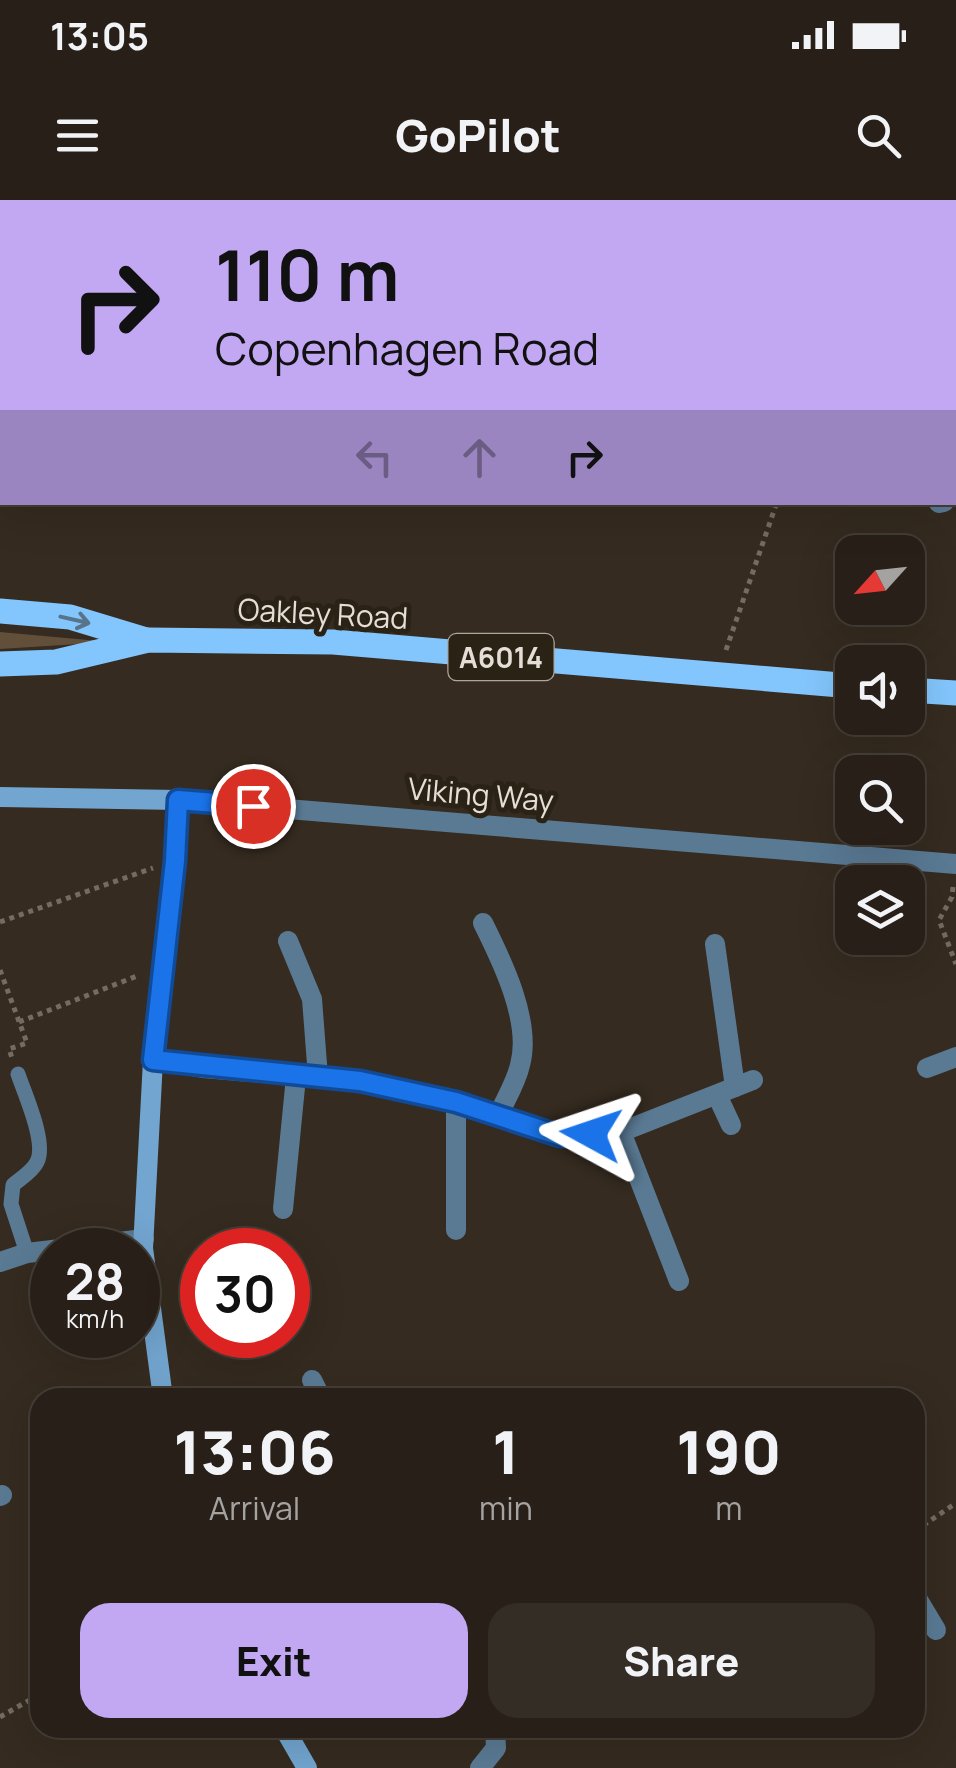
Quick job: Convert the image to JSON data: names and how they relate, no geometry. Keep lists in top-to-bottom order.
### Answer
{
  "streets": {
    "main road": ["Oakley Road", "A6014"],
    "street": ["Viking Way"]
  },
  "north": "bottom left",
  "page": {
    "status": "13:05",
    "header": "GoPilot",
    "turn": ["110 m", "Copenhagen Road"],
    "speed": "28 km/h",
    "limit": "30",
    "eta": [
      "13:06",
      "Arrival",
      "1",
      "min",
      "190",
      "m"
    ],
    "buttons": ["Exit", "Share"]
  }
}
